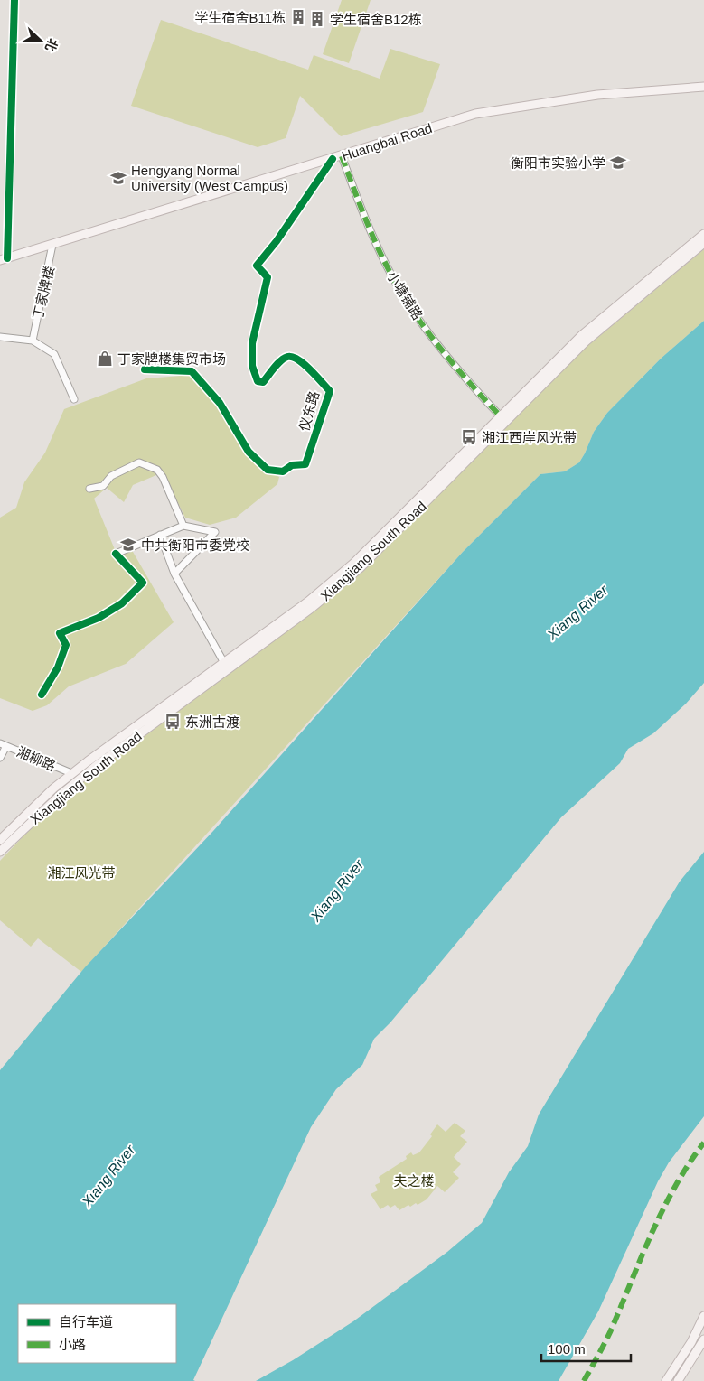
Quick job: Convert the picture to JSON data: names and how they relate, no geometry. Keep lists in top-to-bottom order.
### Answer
{
  "streets": {
    "main road": ["Huangbai Road", "Xiangjiang South Road"],
    "street": [
      "丁家牌楼",
      "小塘铺路",
      "仪东路",
      "湘柳路"
    ]
  },
  "crossings": [
    ["Huangbai Road", "丁家牌楼"],
    ["Huangbai Road", "小塘铺路"],
    ["Huangbai Road", "仪东路"],
    ["小塘铺路", "Xiangjiang South Road"],
    ["Xiangjiang South Road", "湘柳路"]
  ],
  "water": ["Xiang River"],
  "parks": ["湘江风光带", "夫之楼"],
  "places": {
    "building": ["学生宿舍B11栋", "学生宿舍B12栋"],
    "school or university": ["衡阳市实验小学", "Hengyang Normal University (West Campus)", "中共衡阳市委党校"],
    "shop": ["丁家牌楼集贸市场"],
    "bus stop": ["湘江西岸风光带", "东洲古渡"]
  },
  "legend": ["自行车道", "小路"],
  "scale_bar": "100 m",
  "north": "right"
}
